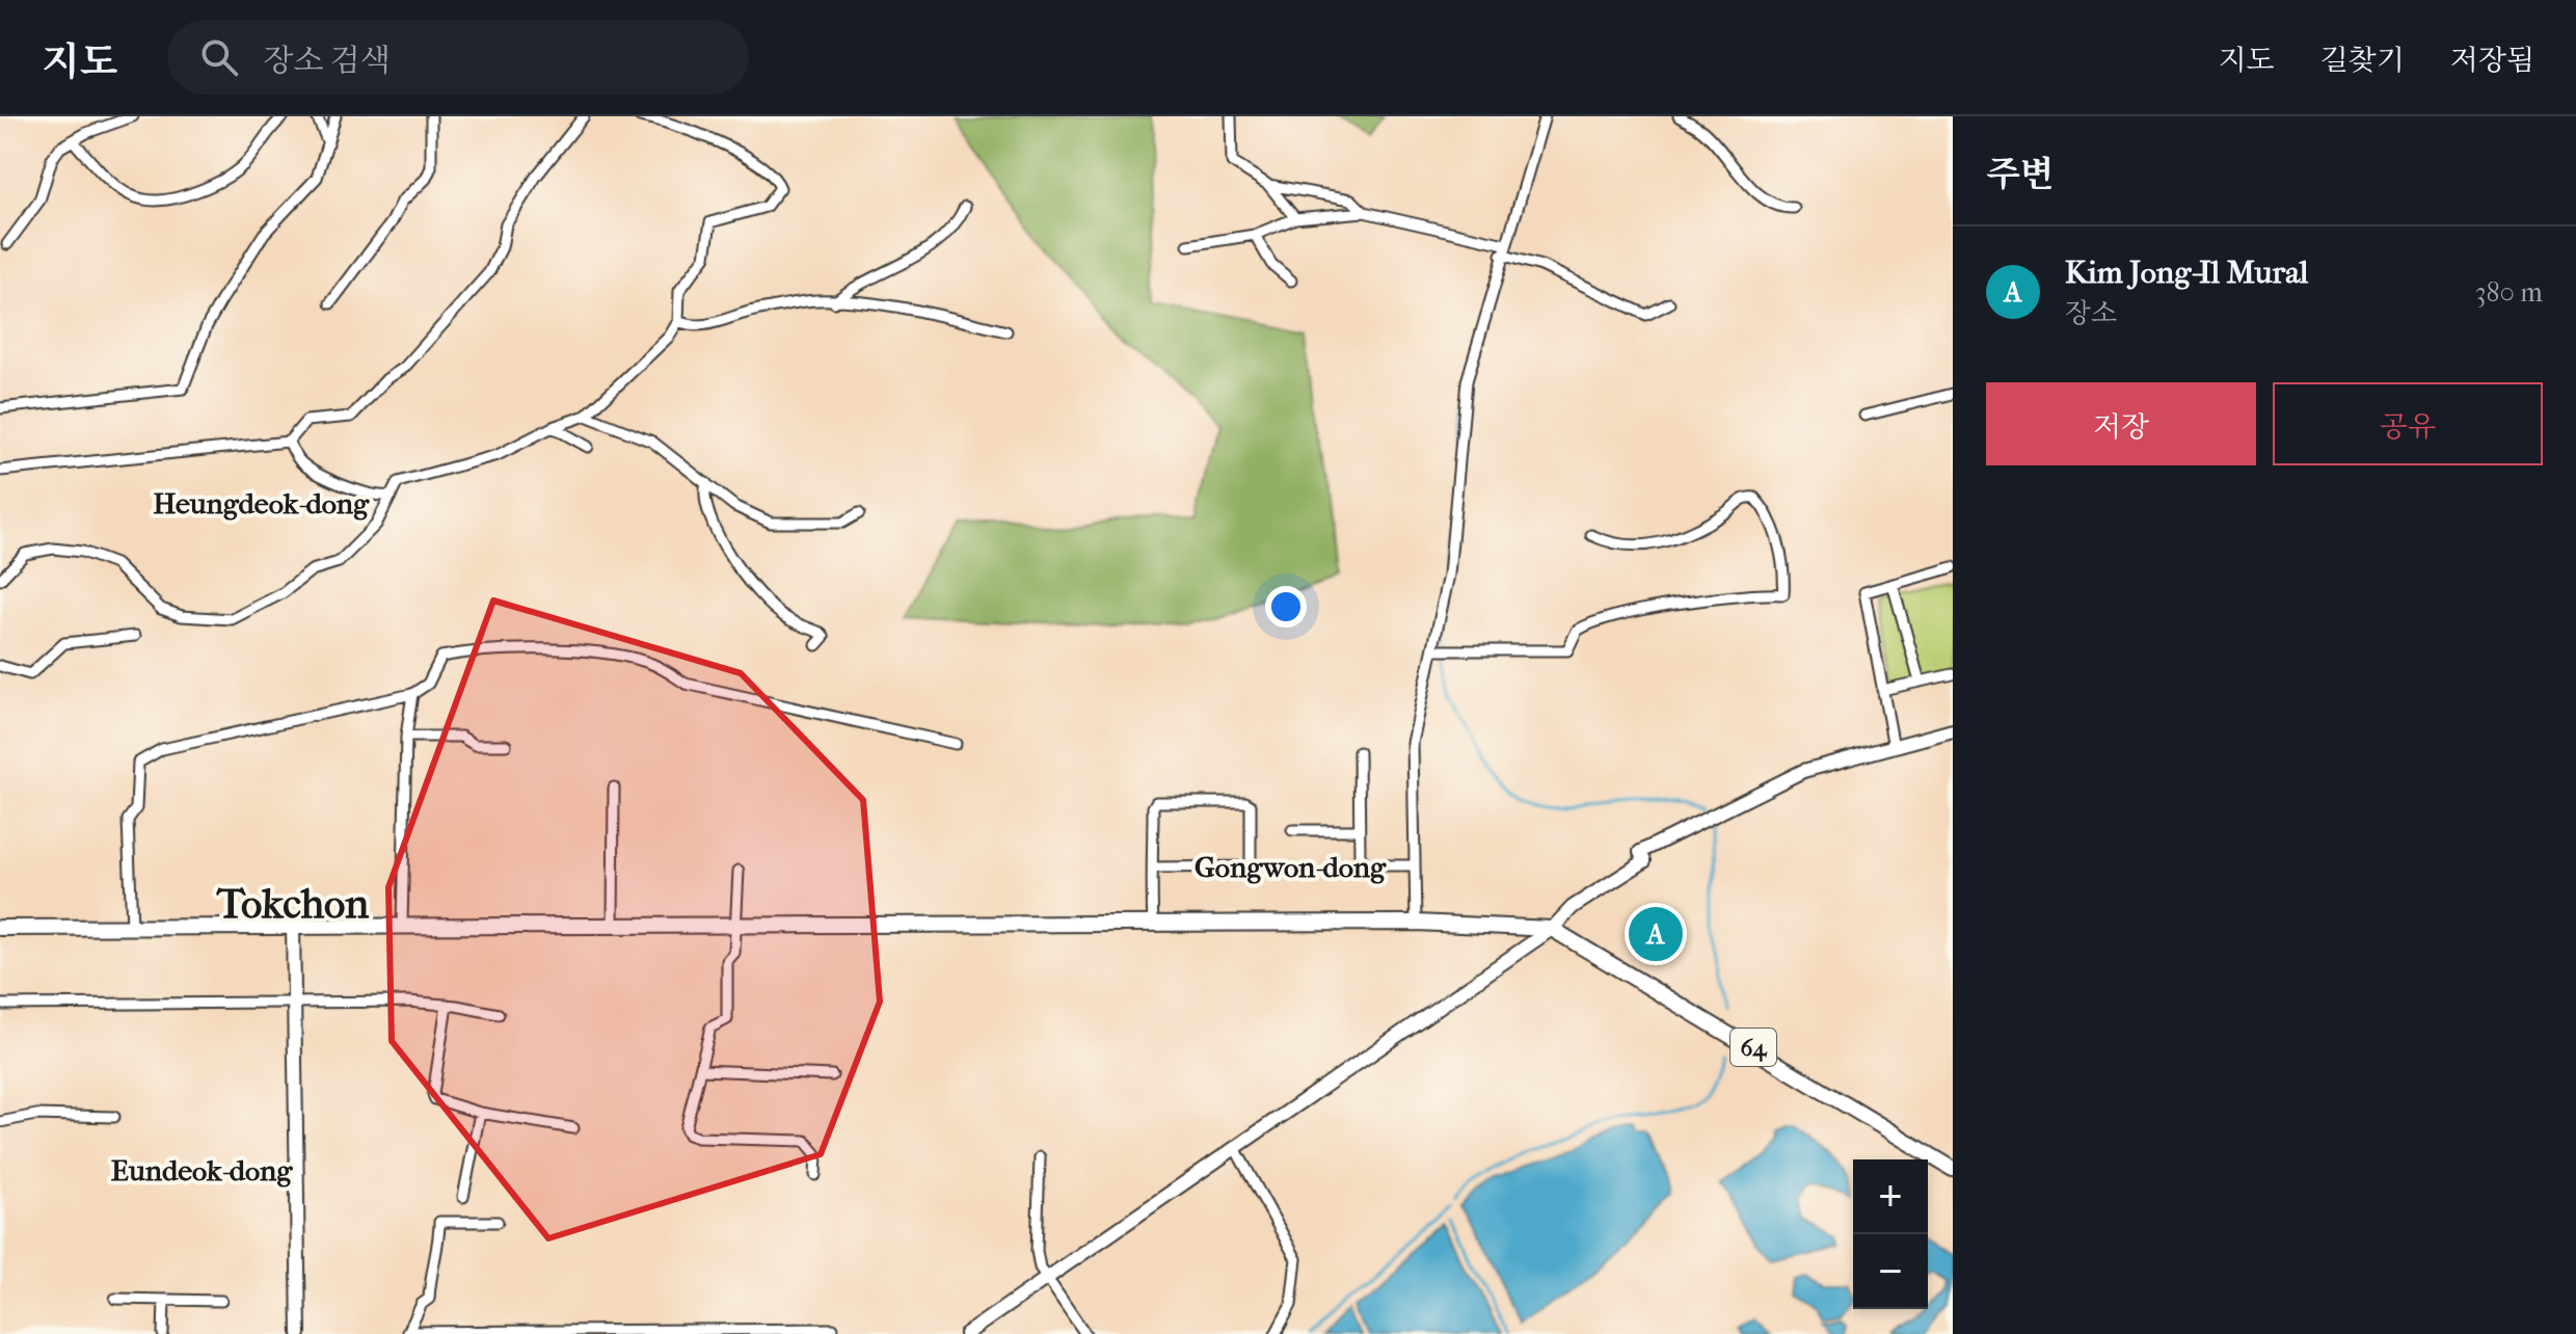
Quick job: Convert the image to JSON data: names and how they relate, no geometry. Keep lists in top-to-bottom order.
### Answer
{
  "streets": {
    "main road": ["64"]
  },
  "districts": [
    "Heungdeok-dong",
    "Gongwon-dong",
    "Tokchon",
    "Eundeok-dong"
  ],
  "page": {
    "header": "지도",
    "search": "장소 검색",
    "nav": ["지도", "길찾기", "저장됨"],
    "heading": "주변",
    "list": [
      {
        "mark": "A",
        "name": "Kim Jong-Il Mural",
        "note": "장소",
        "value": "380 m"
      }
    ],
    "buttons": ["저장", "공유"],
    "pins": "A",
    "map_buttons": ["+", "−"]
  }
}
